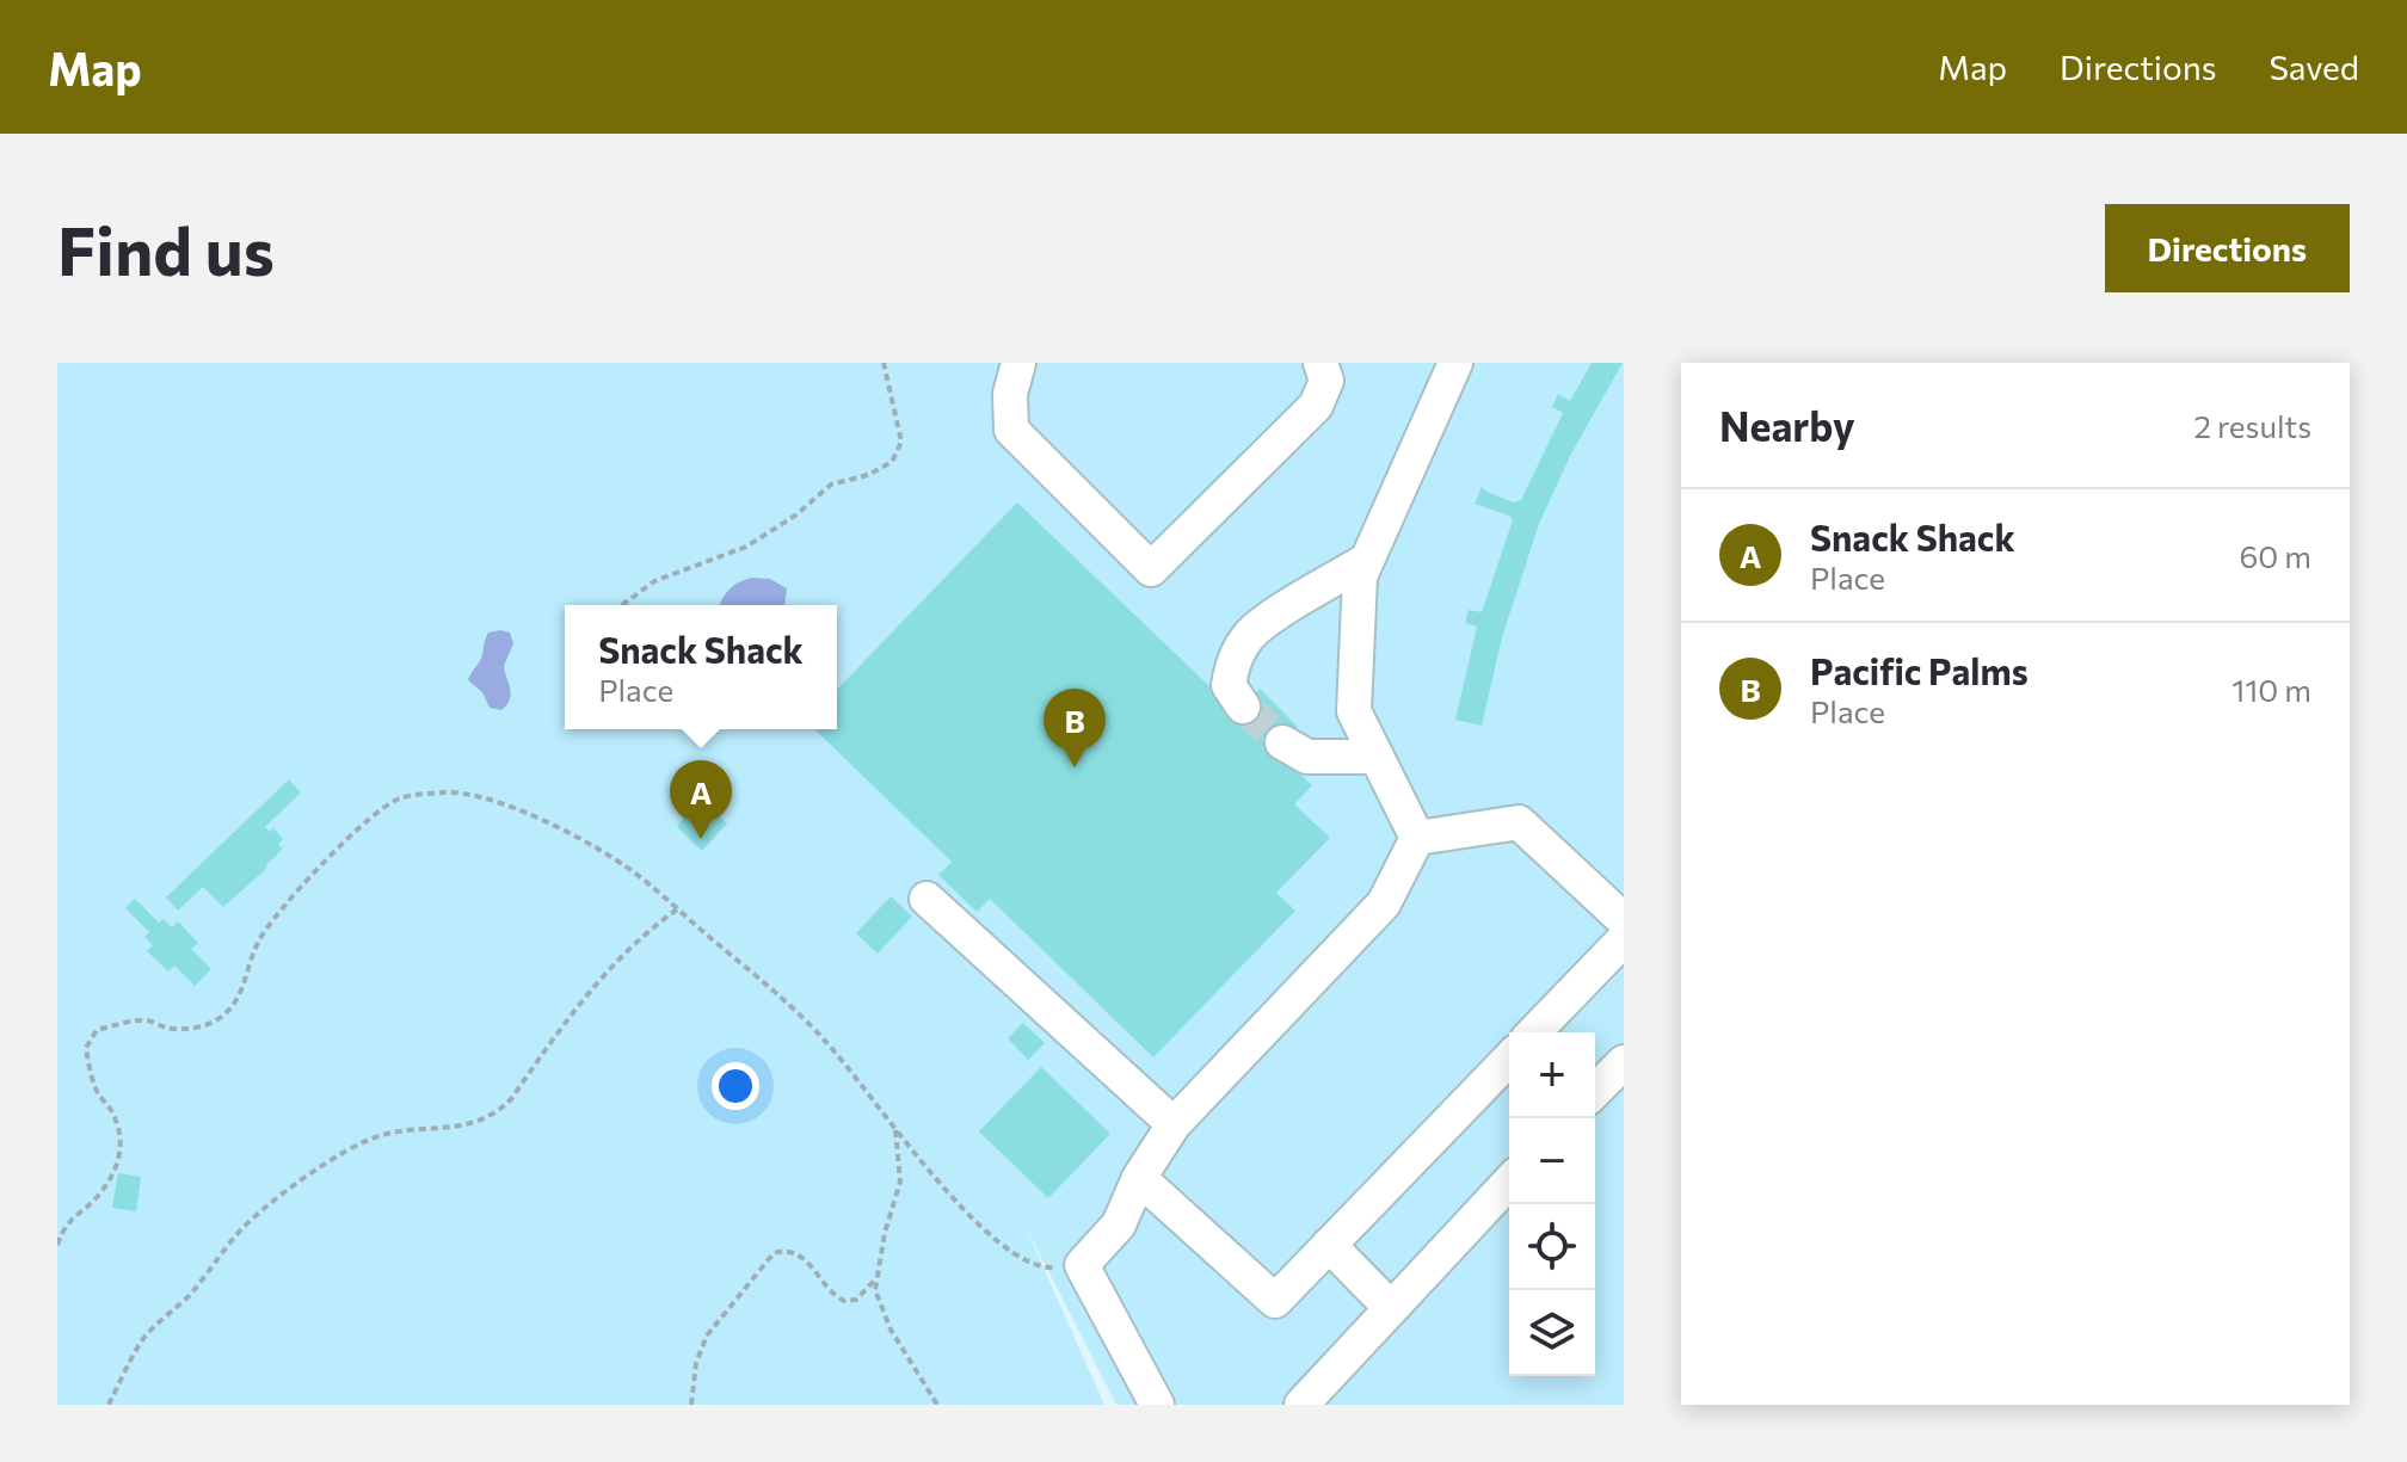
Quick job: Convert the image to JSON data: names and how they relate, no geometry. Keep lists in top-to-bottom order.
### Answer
{
  "page": {
    "header": "Map",
    "nav": ["Map", "Directions", "Saved"],
    "buttons": "Directions",
    "title": "Find us",
    "heading": ["Nearby", "2 results"],
    "list": [
      {
        "mark": "A",
        "name": "Snack Shack",
        "note": "Place",
        "value": "60 m"
      },
      {
        "mark": "B",
        "name": "Pacific Palms",
        "note": "Place",
        "value": "110 m"
      }
    ],
    "popup": ["Snack Shack", "Place"],
    "pins": ["B", "A"],
    "map_buttons": ["+", "−"]
  }
}
